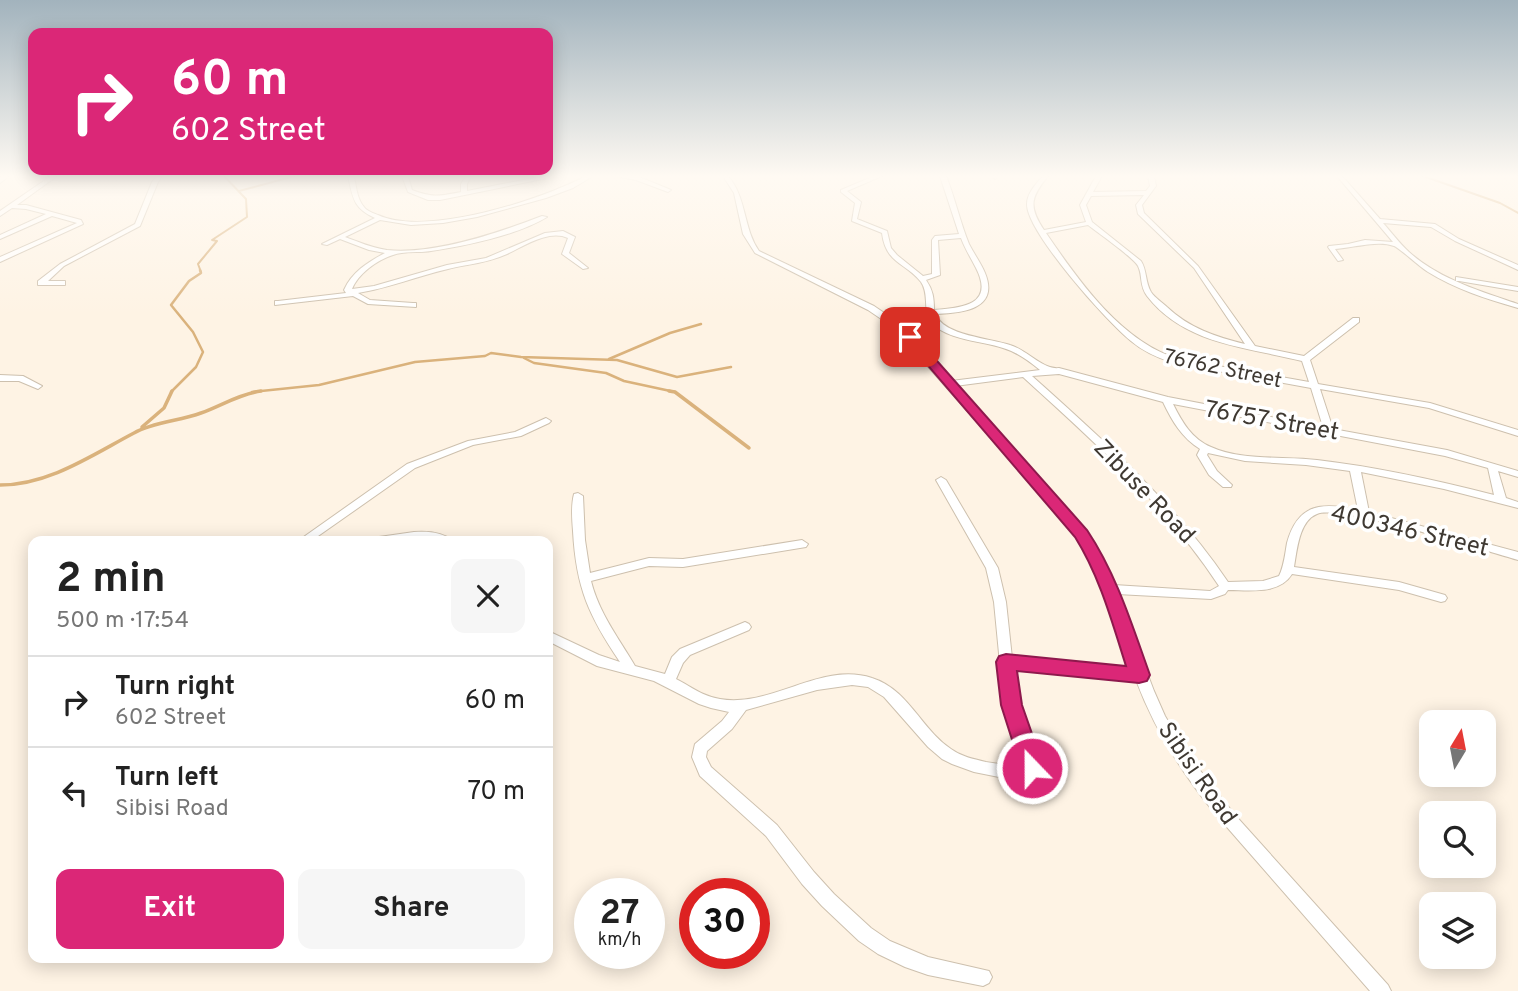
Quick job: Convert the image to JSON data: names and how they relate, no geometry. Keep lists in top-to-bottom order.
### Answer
{
  "streets": {
    "street": [
      "76762 Street",
      "76757 Street",
      "Zibuse Road",
      "400346 Street",
      "Sibisi Road"
    ]
  },
  "crossings": [
    ["76757 Street", "Zibuse Road"]
  ],
  "north": "top",
  "page": {
    "turn": ["60 m", "602 Street"],
    "heading": ["2 min", "500 m · 17:54"],
    "list": [
      {
        "name": "Turn right",
        "note": "602 Street",
        "value": "60 m"
      },
      {
        "name": "Turn left",
        "note": "Sibisi Road",
        "value": "70 m"
      }
    ],
    "buttons": ["Exit", "Share"],
    "speed": "27 km/h",
    "limit": "30"
  }
}
